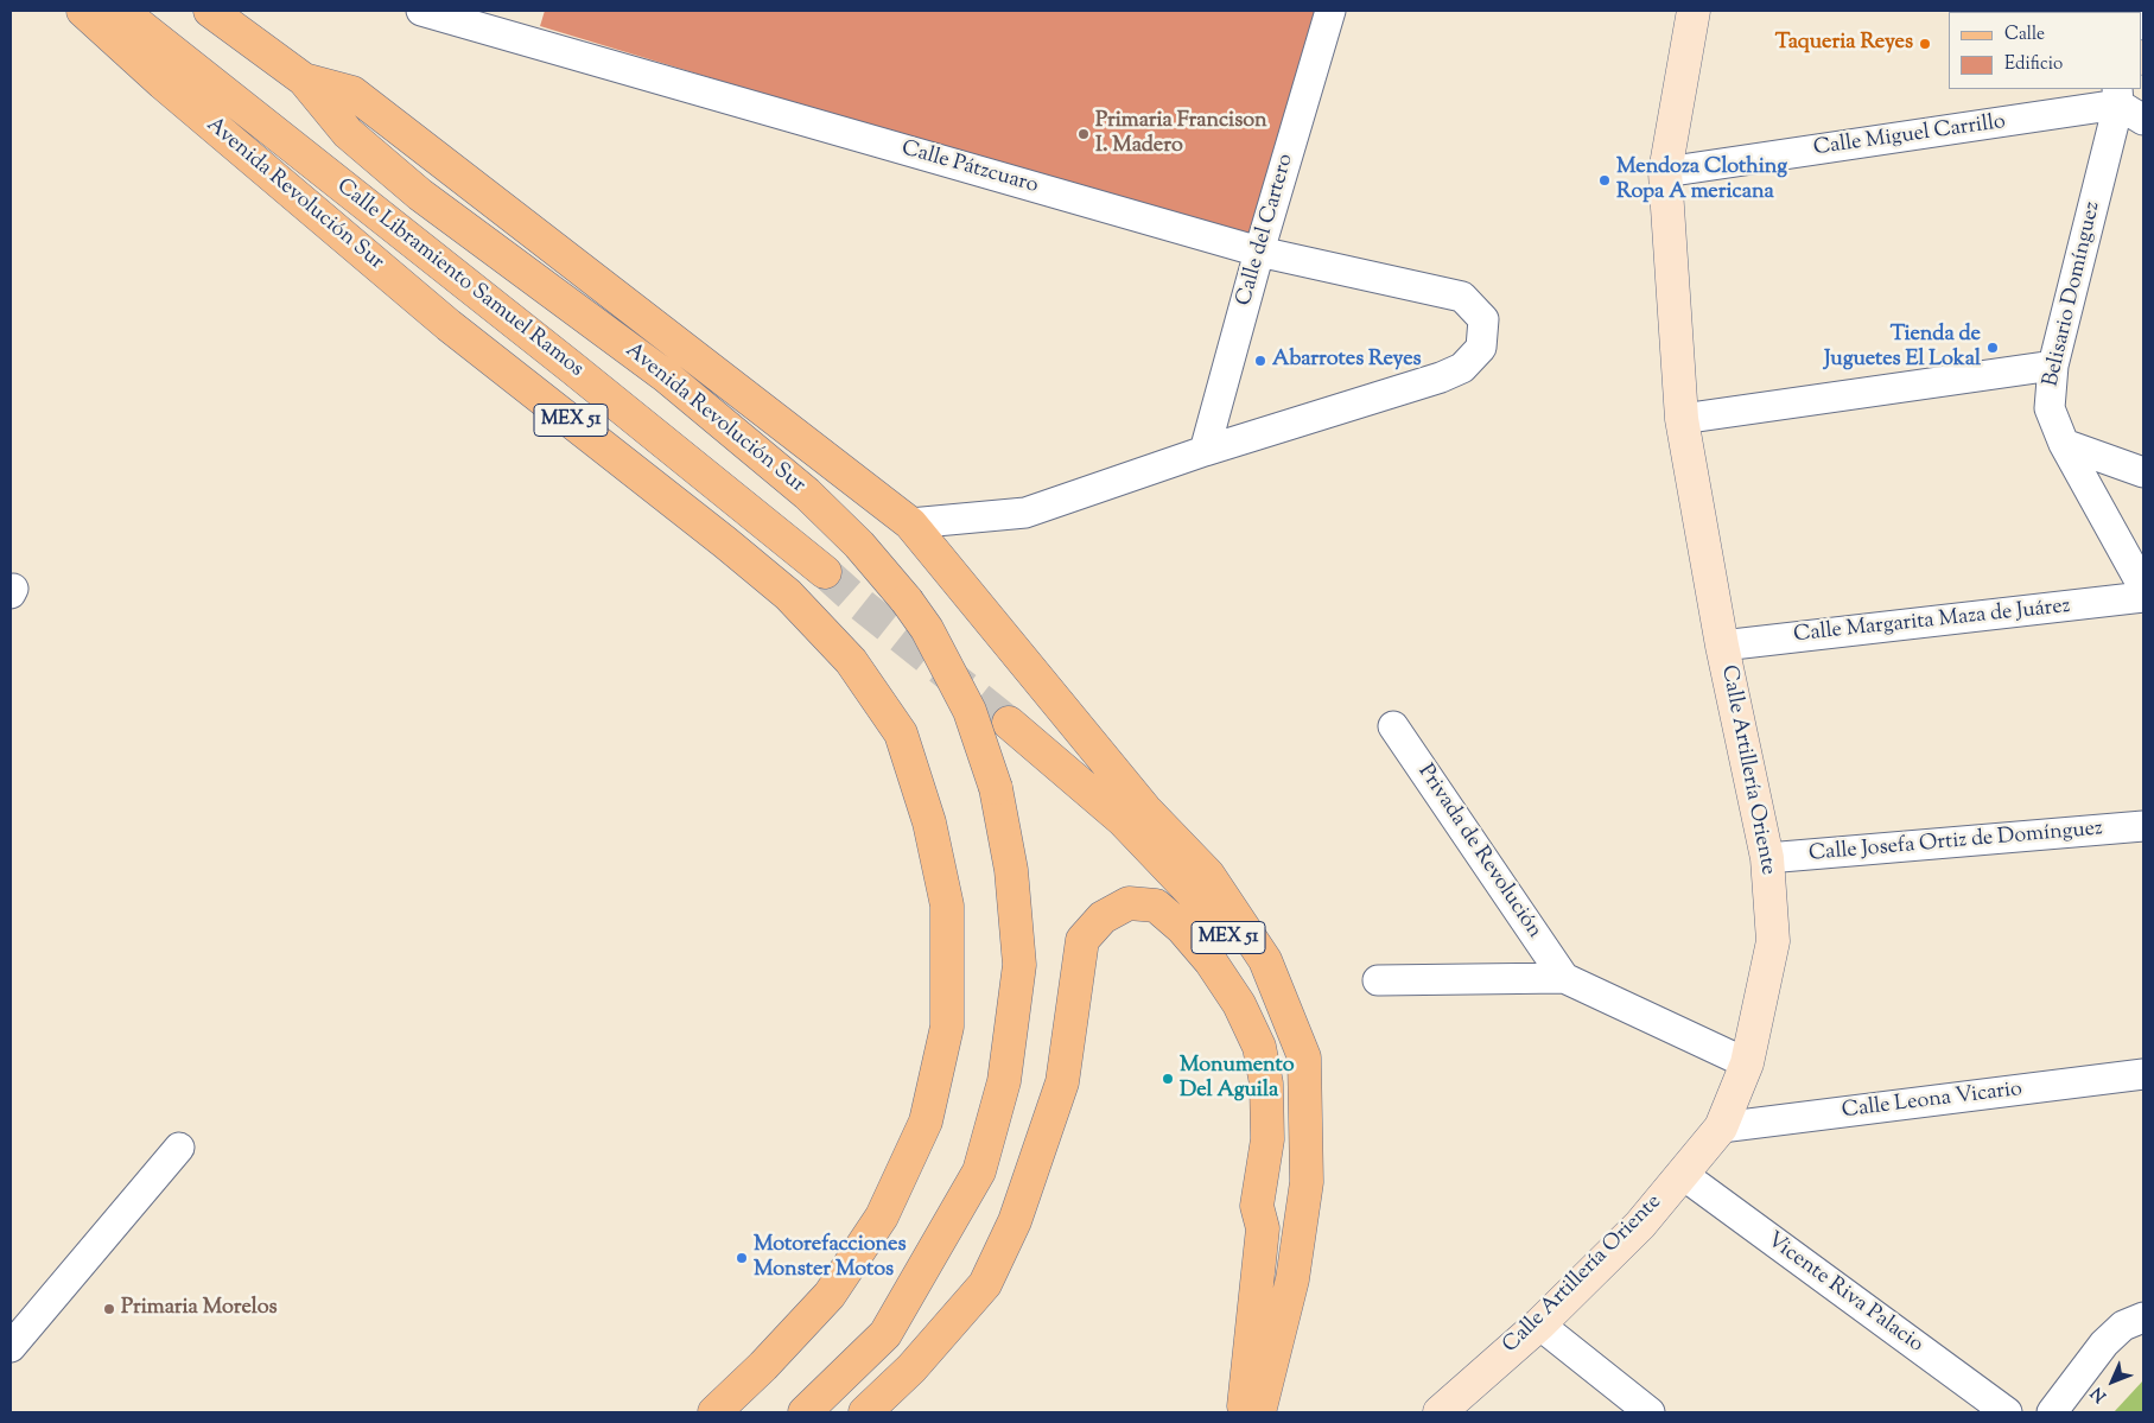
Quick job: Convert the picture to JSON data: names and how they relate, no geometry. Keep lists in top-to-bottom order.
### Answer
{
  "streets": {
    "main road": ["Avenida Revolución Sur", "Calle Libramiento Samuel Ramos", "MEX 51"],
    "street": [
      "Calle Miguel Carrillo",
      "Calle Pátzcuaro",
      "Calle del Cartero",
      "Belisario Domínguez",
      "Calle Margarita Maza de Juárez",
      "Calle Artillería Oriente",
      "Calle Josefa Ortiz de Domínguez",
      "Privada de Revolución",
      "Calle Leona Vicario",
      "Vicente Riva Palacio"
    ]
  },
  "crossings": [
    ["Calle Miguel Carrillo", "Belisario Domínguez"],
    ["Calle Miguel Carrillo", "Calle Artillería Oriente"],
    ["Calle Pátzcuaro", "Calle del Cartero"],
    ["Calle Margarita Maza de Juárez", "Calle Artillería Oriente"],
    ["Calle Artillería Oriente", "Calle Josefa Ortiz de Domínguez"],
    ["Calle Artillería Oriente", "Calle Leona Vicario"],
    ["Calle Artillería Oriente", "Vicente Riva Palacio"]
  ],
  "places": [
    "Taqueria Reyes",
    "Primaria Francison I. Madero",
    "Mendoza Clothing Ropa A mericana",
    "Tienda de Juguetes El Lokal",
    "Abarrotes Reyes",
    "Monumento Del Aguila",
    "Motorefacciones Monster Motos",
    "Primaria Morelos"
  ],
  "legend": ["Calle", "Edificio"],
  "north": "bottom left"
}
